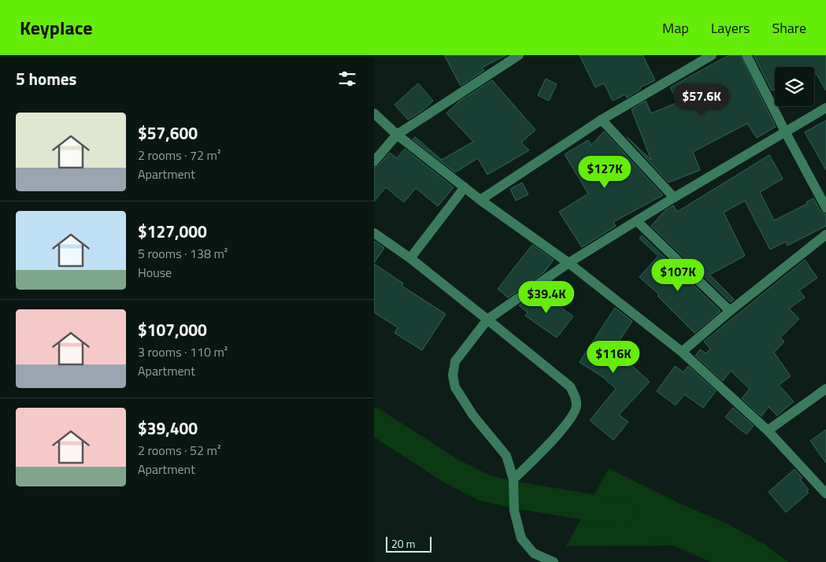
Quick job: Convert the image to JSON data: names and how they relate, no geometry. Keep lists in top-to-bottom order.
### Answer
{
  "scale_bar": "20 m",
  "page": {
    "header": "Keyplace",
    "nav": ["Map", "Layers", "Share"],
    "heading": "5 homes",
    "price": [
      "$57.6K",
      "$127K",
      "$107K",
      "$39.4K",
      "$116K"
    ],
    "list": [
      {
        "name": "$57,600",
        "note": "2 rooms · 72 m² · Apartment"
      },
      {
        "name": "$127,000",
        "note": "5 rooms · 138 m² · House"
      },
      {
        "name": "$107,000",
        "note": "3 rooms · 110 m² · Apartment"
      },
      {
        "name": "$39,400",
        "note": "2 rooms · 52 m² · Apartment"
      }
    ],
    "scale": "20 m"
  }
}
